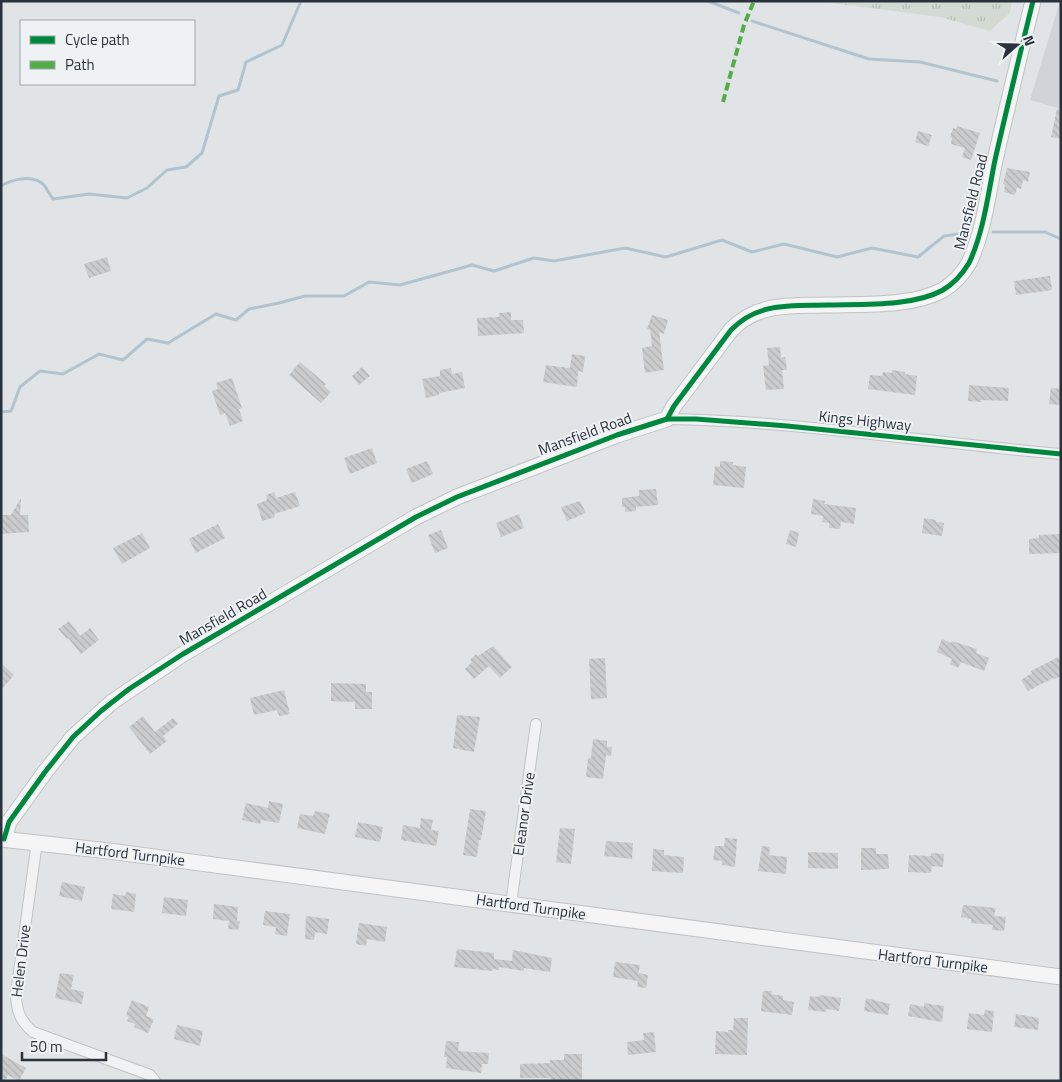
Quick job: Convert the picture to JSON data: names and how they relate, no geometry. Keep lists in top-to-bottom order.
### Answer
{
  "streets": {
    "street": [
      "Mansfield Road",
      "Kings Highway",
      "Eleanor Drive",
      "Hartford Turnpike",
      "Helen Drive"
    ]
  },
  "crossings": [
    ["Mansfield Road", "Kings Highway"],
    ["Mansfield Road", "Hartford Turnpike"],
    ["Eleanor Drive", "Hartford Turnpike"],
    ["Hartford Turnpike", "Helen Drive"]
  ],
  "legend": ["Cycle path", "Path"],
  "scale_bar": "50 m",
  "north": "right"
}
